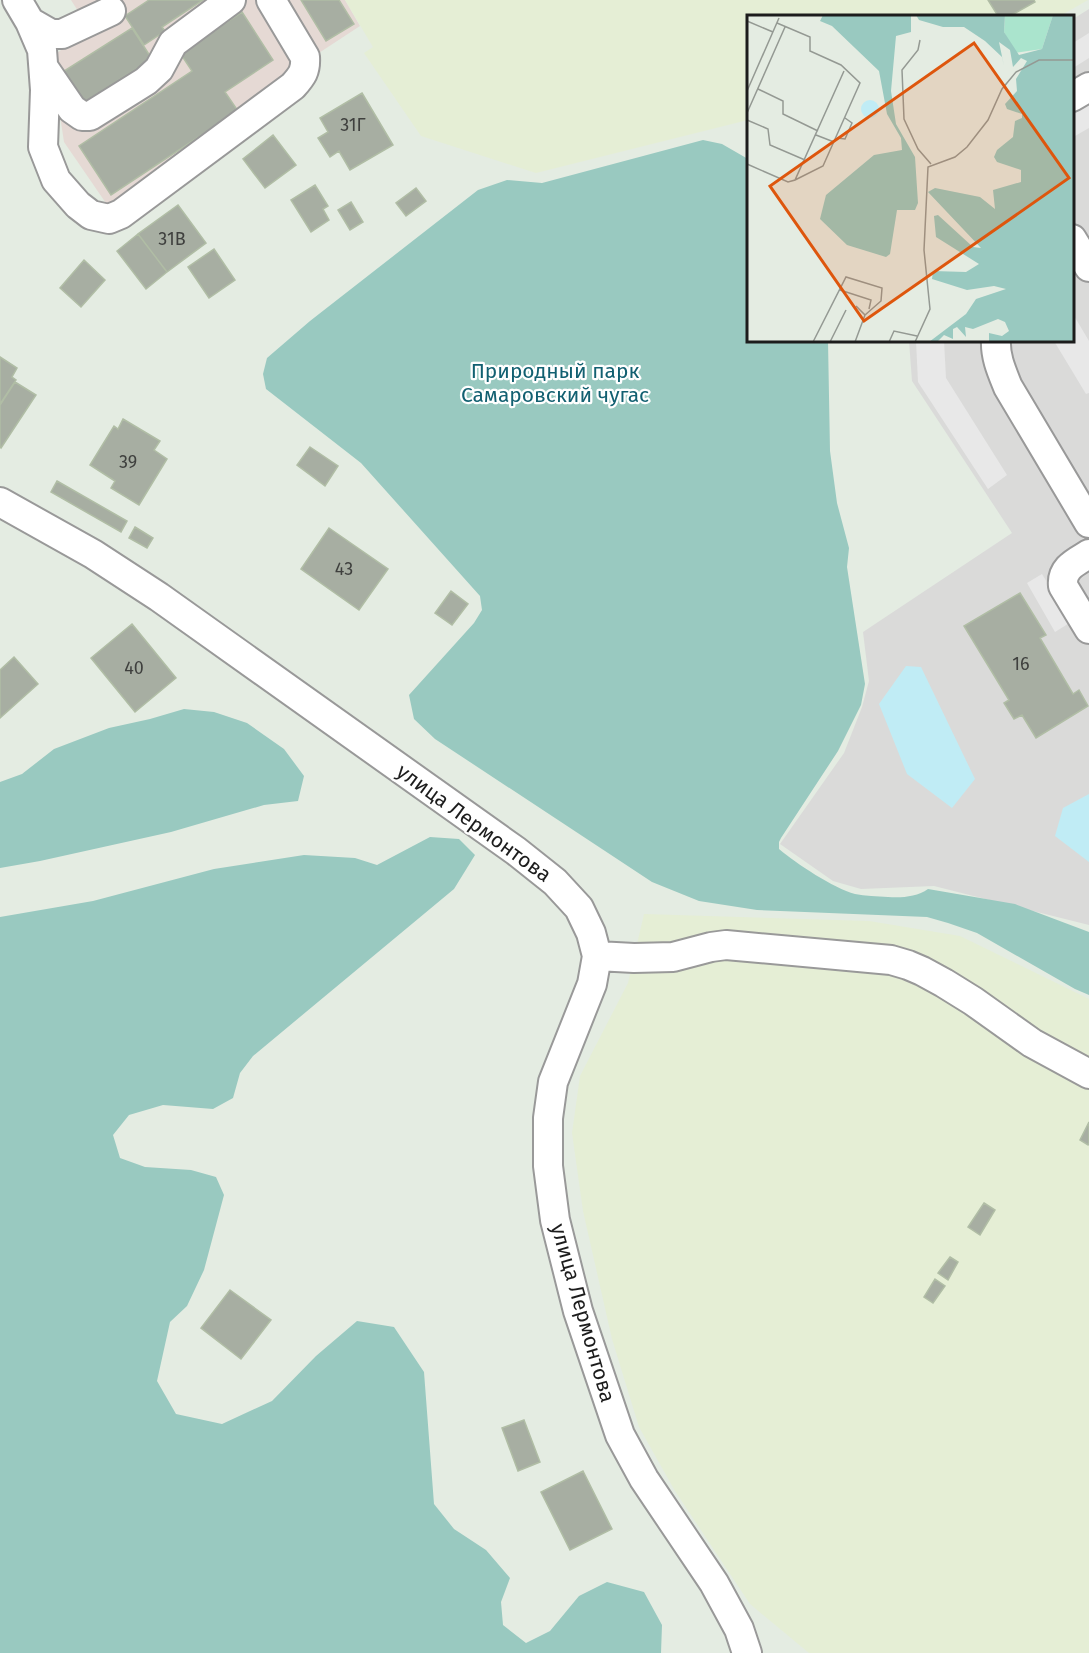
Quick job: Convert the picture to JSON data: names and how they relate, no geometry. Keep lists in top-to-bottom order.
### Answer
{
  "streets": {
    "street": ["улица Лермонтова"]
  },
  "parks": ["Природный парк Самаровский чугас"],
  "house_numbers": [
    "31Г",
    "31В",
    "39",
    "43",
    "16",
    "40"
  ]
}
